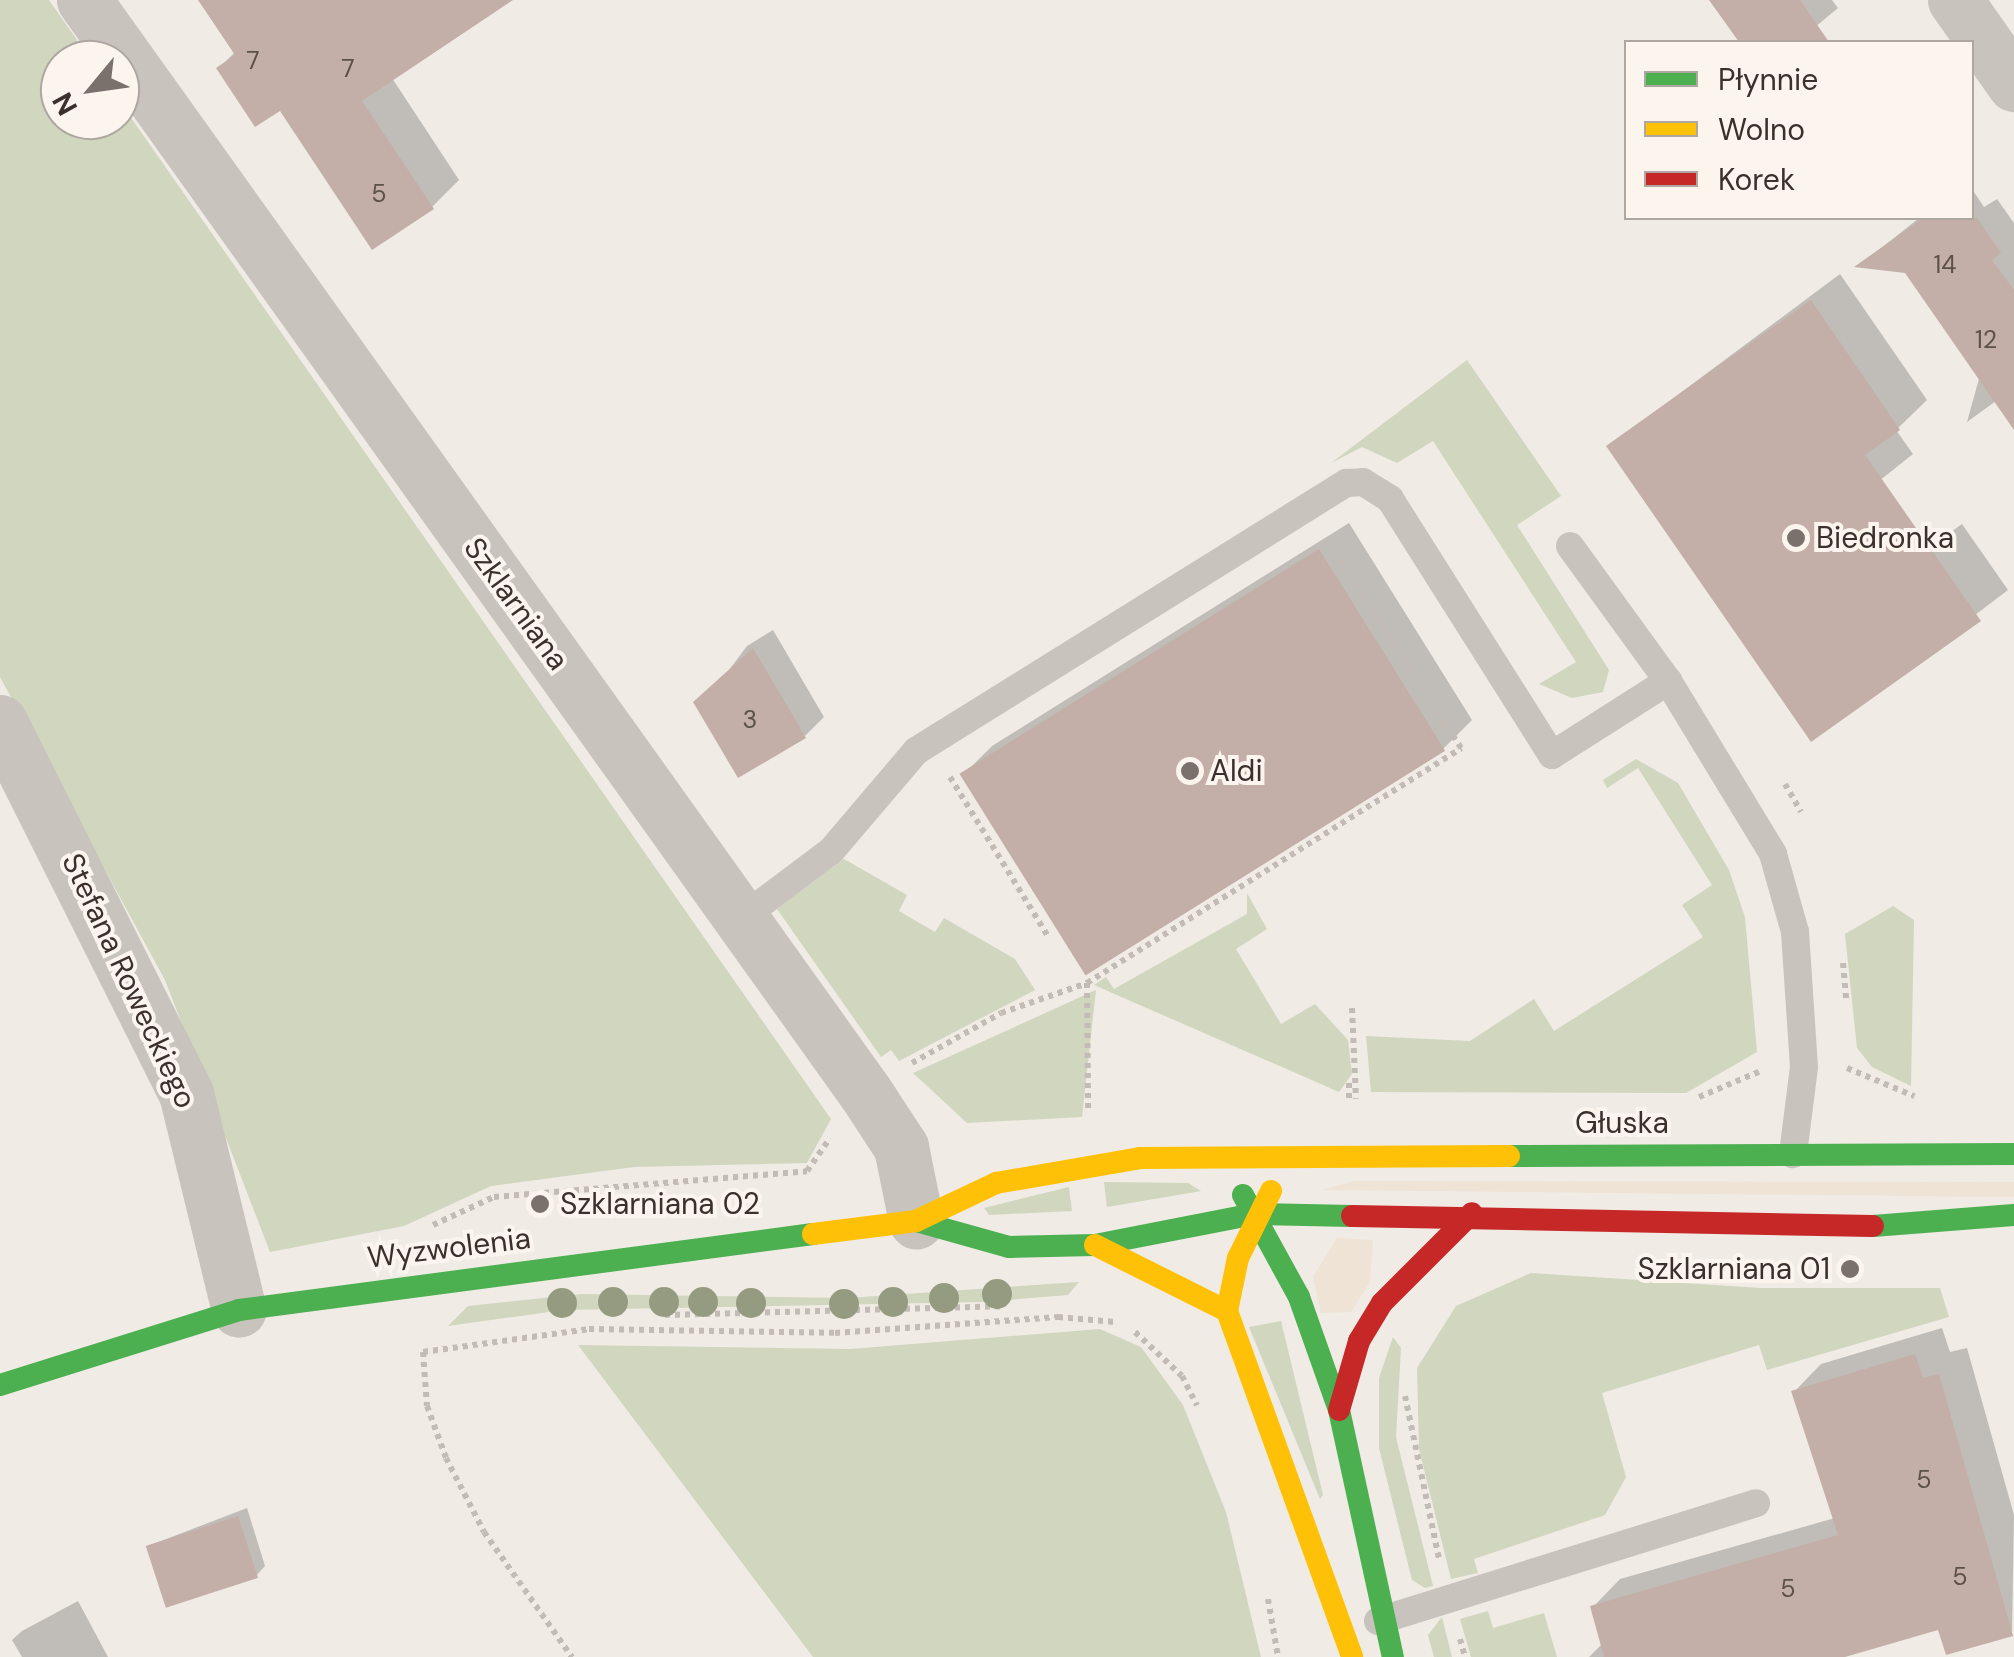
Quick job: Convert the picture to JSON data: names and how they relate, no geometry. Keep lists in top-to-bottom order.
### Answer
{
  "streets": {
    "street": [
      "Szklarniana",
      "Stefana Roweckiego",
      "Głuska",
      "Wyzwolenia"
    ]
  },
  "crossings": [
    ["Szklarniana", "Wyzwolenia"],
    ["Stefana Roweckiego", "Wyzwolenia"],
    ["Głuska", "Wyzwolenia"]
  ],
  "places": [
    "Biedronka",
    "Aldi",
    "Szklarniana 02",
    "Szklarniana 01"
  ],
  "house_numbers": [
    "7",
    "7",
    "5",
    "14",
    "12",
    "3",
    "5",
    "5",
    "5"
  ],
  "legend": ["Płynnie", "Wolno", "Korek"],
  "north": "bottom left"
}
